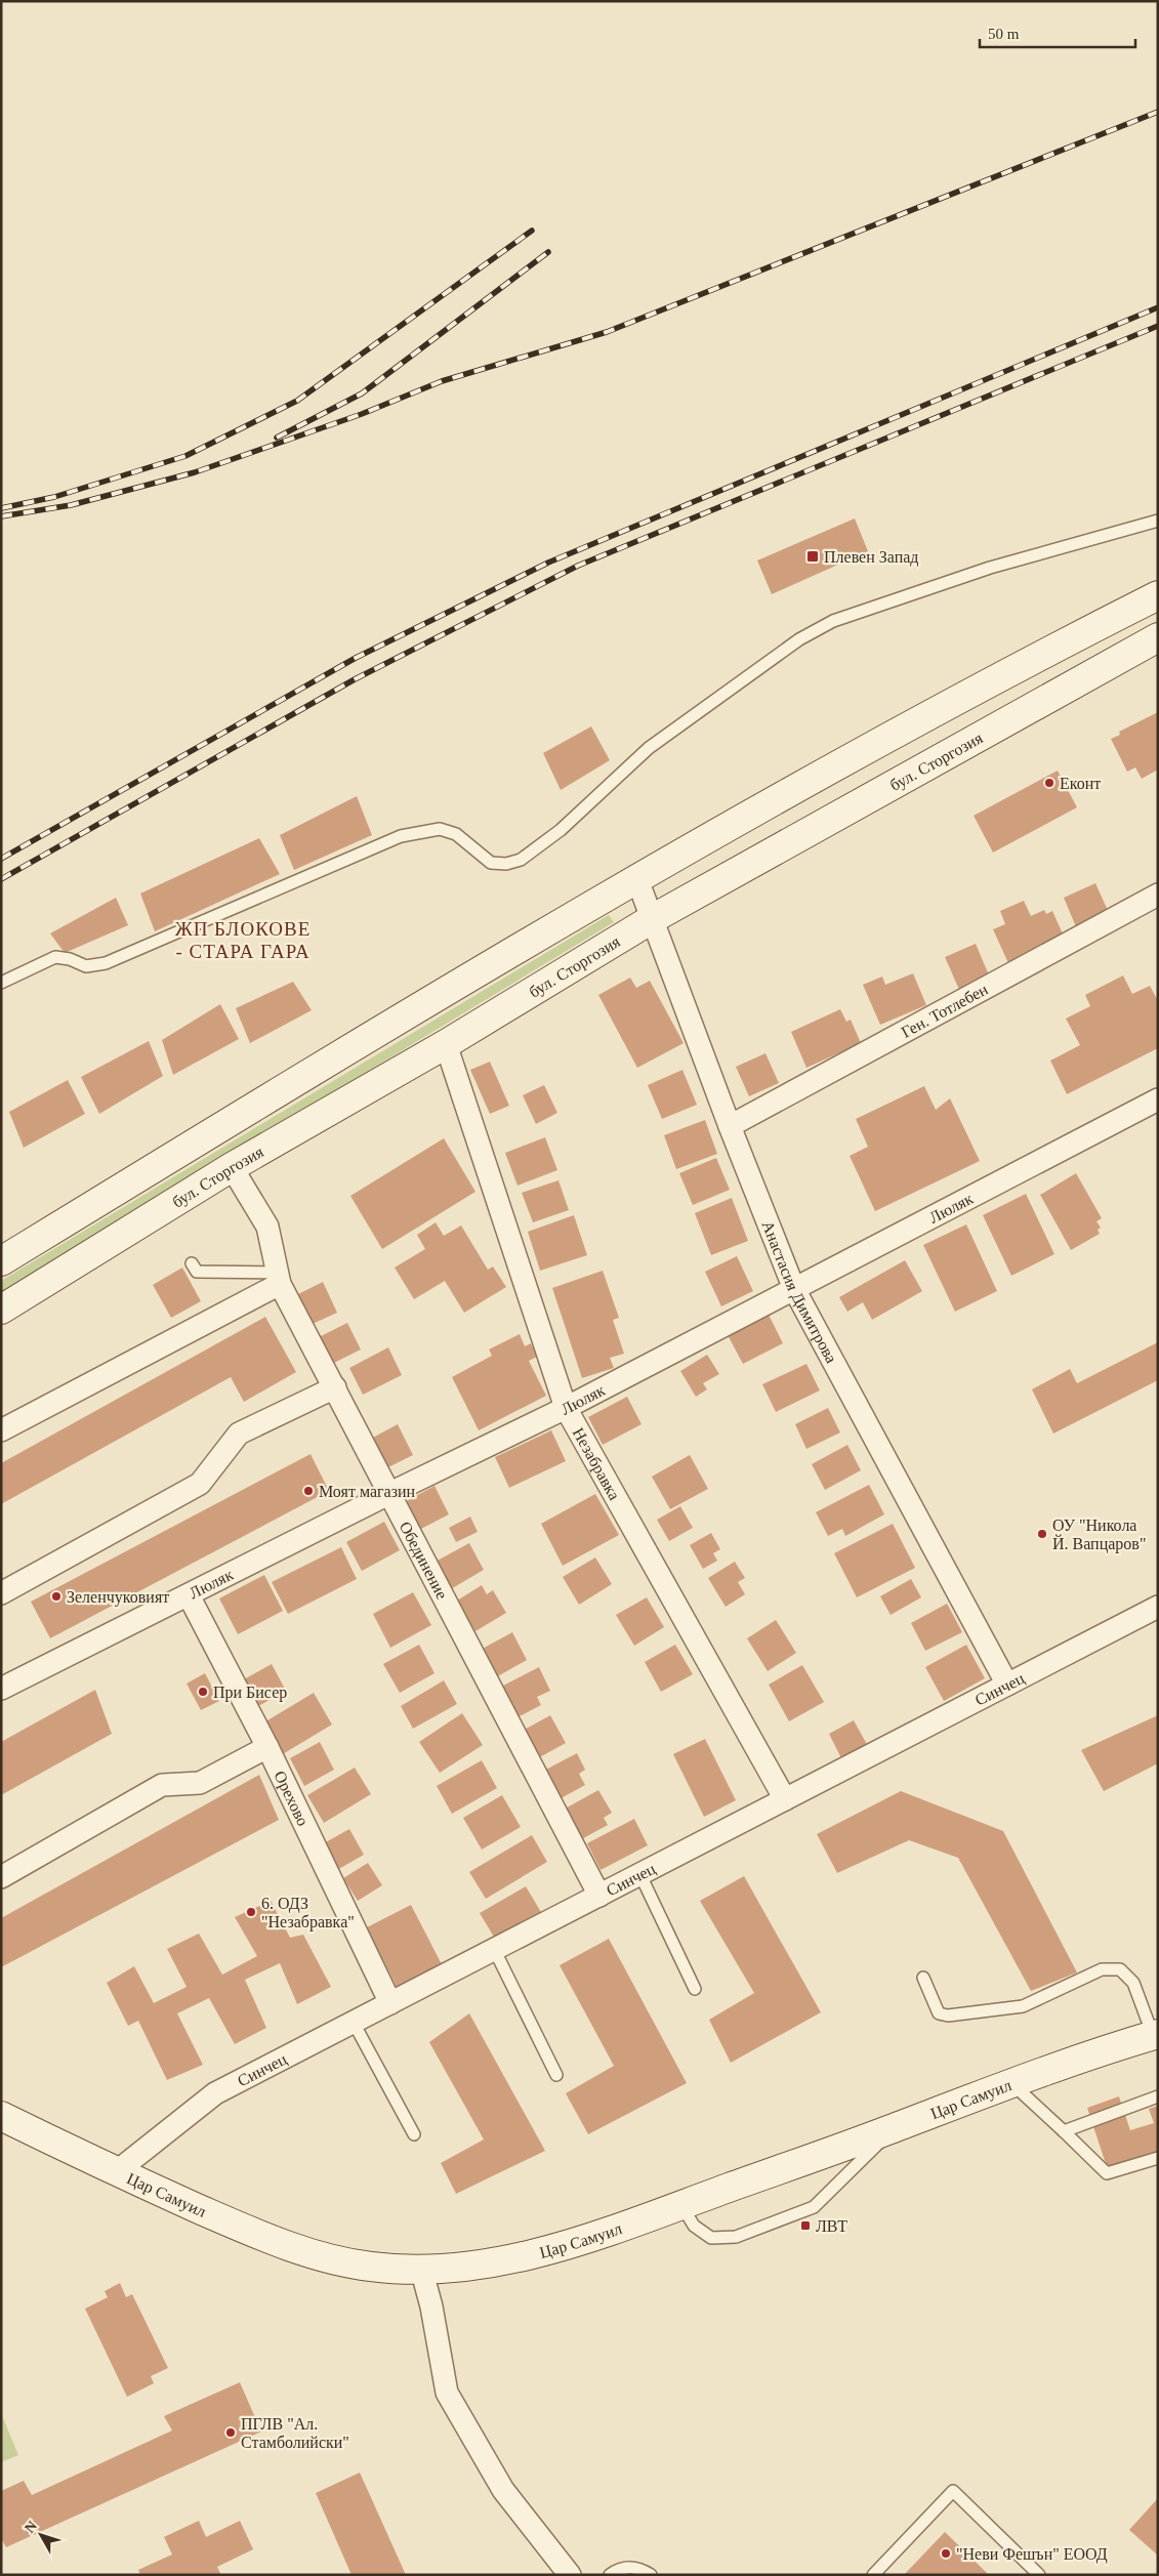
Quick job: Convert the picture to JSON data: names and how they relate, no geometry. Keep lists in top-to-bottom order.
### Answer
{
  "streets": {
    "main road": ["бул. Сторгозия", "Цар Самуил"],
    "street": [
      "Ген. Тотлебен",
      "Люляк",
      "Анастасия Димитрова",
      "Незабравка",
      "Обединение",
      "Синчец",
      "Орехово"
    ]
  },
  "crossings": [
    ["бул. Сторгозия", "Анастасия Димитрова"],
    ["бул. Сторгозия", "Незабравка"],
    ["бул. Сторгозия", "Обединение"],
    ["Ген. Тотлебен", "Анастасия Димитрова"],
    ["Люляк", "Анастасия Димитрова"],
    ["Люляк", "Незабравка"],
    ["Люляк", "Обединение"],
    ["Люляк", "Орехово"],
    ["Анастасия Димитрова", "Синчец"],
    ["Незабравка", "Синчец"],
    ["Обединение", "Синчец"],
    ["Синчец", "Орехово"],
    ["Синчец", "Цар Самуил"]
  ],
  "districts": ["ЖП БЛОКОВЕ - СТАРА ГАРА"],
  "places": {
    "transit": ["Плевен Запад", "ЛВТ"],
    "other": [
      "Еконт",
      "Моят магазин",
      "ОУ \"Никола Й. Вапцаров\"",
      "Зеленчуковият",
      "При Бисер",
      "6. ОДЗ \"Незабравка\"",
      "ПГЛВ \"Ал. Стамболийски\"",
      "\"Неви Фешън\" ЕООД"
    ]
  },
  "scale_bar": "50 m",
  "north": "top left"
}
